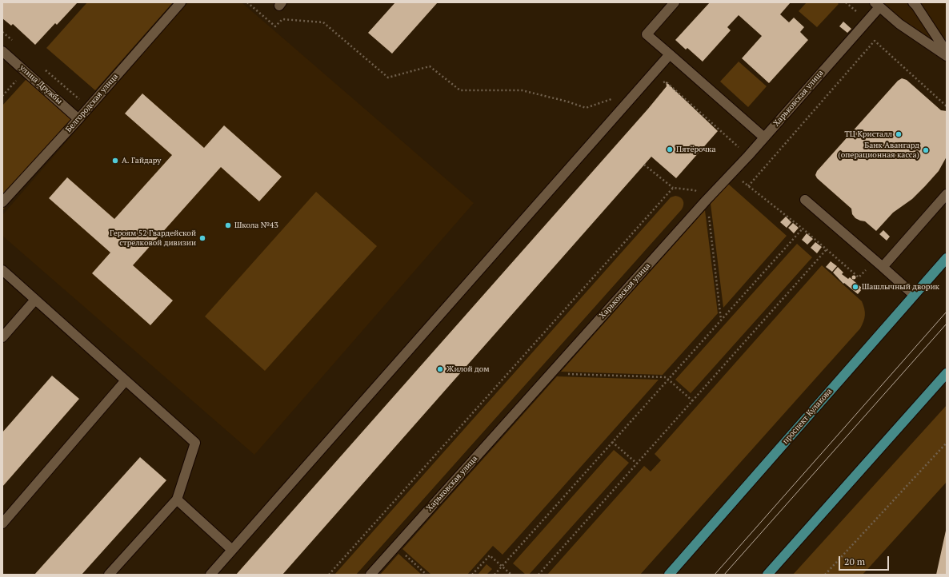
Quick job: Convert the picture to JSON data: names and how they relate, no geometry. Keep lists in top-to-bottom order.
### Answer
{
  "streets": {
    "main road": ["проспект Кулакова"],
    "street": ["улица Дружбы", "Харьковская улица", "Белгородская улица"]
  },
  "crossings": [
    ["улица Дружбы", "Белгородская улица"]
  ],
  "places": [
    "ТЦ Кристалл",
    "Пятёрочка",
    "Банк Авангард (операционная касса)",
    "А. Гайдару",
    "Школа №43",
    "Героям 52 Гвардейской стрелковой дивизии",
    "Шашлычный дворик",
    "Жилой дом"
  ],
  "scale_bar": "20 m"
}
